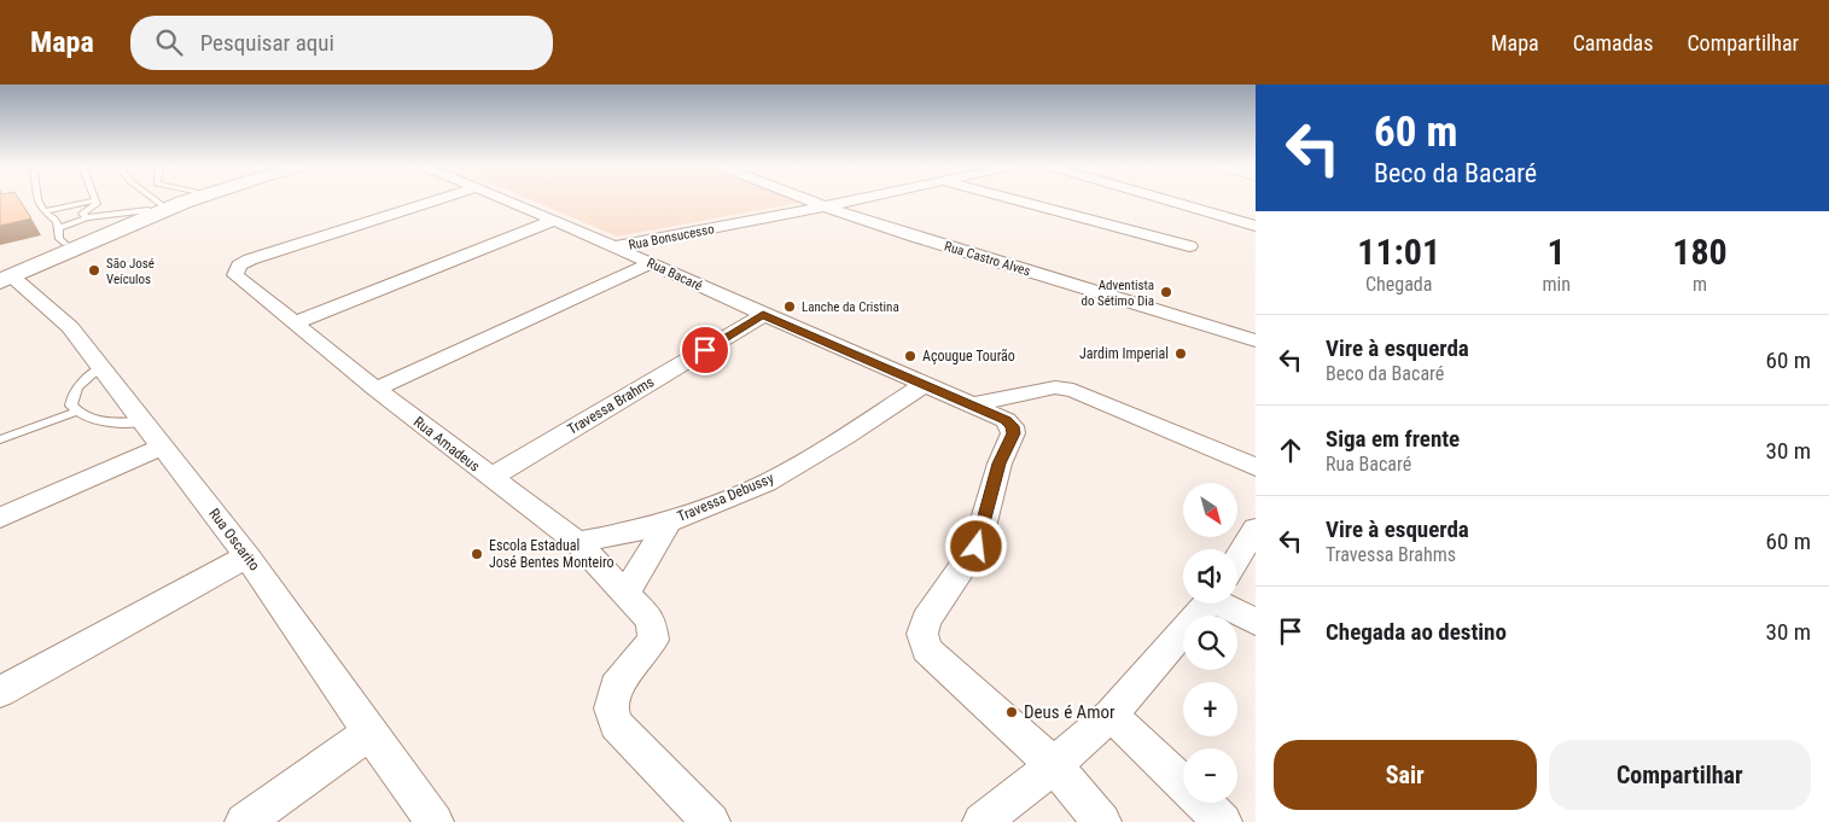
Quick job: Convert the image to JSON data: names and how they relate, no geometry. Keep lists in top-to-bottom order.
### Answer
{
  "streets": {
    "street": [
      "Rua Bonsucesso",
      "Rua Castro Alves",
      "Rua Bacaré",
      "Travessa Brahms",
      "Rua Amadeus",
      "Travessa Debussy",
      "Rua Oscarito"
    ]
  },
  "crossings": [
    ["Rua Bonsucesso", "Rua Castro Alves"],
    ["Rua Bonsucesso", "Rua Bacaré"],
    ["Rua Bacaré", "Travessa Brahms"],
    ["Rua Bacaré", "Travessa Debussy"],
    ["Travessa Brahms", "Rua Amadeus"],
    ["Rua Amadeus", "Travessa Debussy"]
  ],
  "places": [
    "São José Veículos",
    "Adventista do Sétimo Dia",
    "Lanche da Cristina",
    "Jardim Imperial",
    "Açougue Tourão",
    "Escola Estadual José Bentes Monteiro",
    "Deus é Amor"
  ],
  "north": "bottom right",
  "page": {
    "header": "Mapa",
    "search": "Pesquisar aqui",
    "nav": ["Mapa", "Camadas", "Compartilhar"],
    "turn": ["60 m", "Beco da Bacaré"],
    "eta": [
      "11:01",
      "Chegada",
      "1",
      "min",
      "180",
      "m"
    ],
    "list": [
      {
        "name": "Vire à esquerda",
        "note": "Beco da Bacaré",
        "value": "60 m"
      },
      {
        "name": "Siga em frente",
        "note": "Rua Bacaré",
        "value": "30 m"
      },
      {
        "name": "Vire à esquerda",
        "note": "Travessa Brahms",
        "value": "60 m"
      },
      {
        "name": "Chegada ao destino",
        "value": "30 m"
      }
    ],
    "map_buttons": ["+", "−"],
    "buttons": ["Sair", "Compartilhar"]
  }
}
